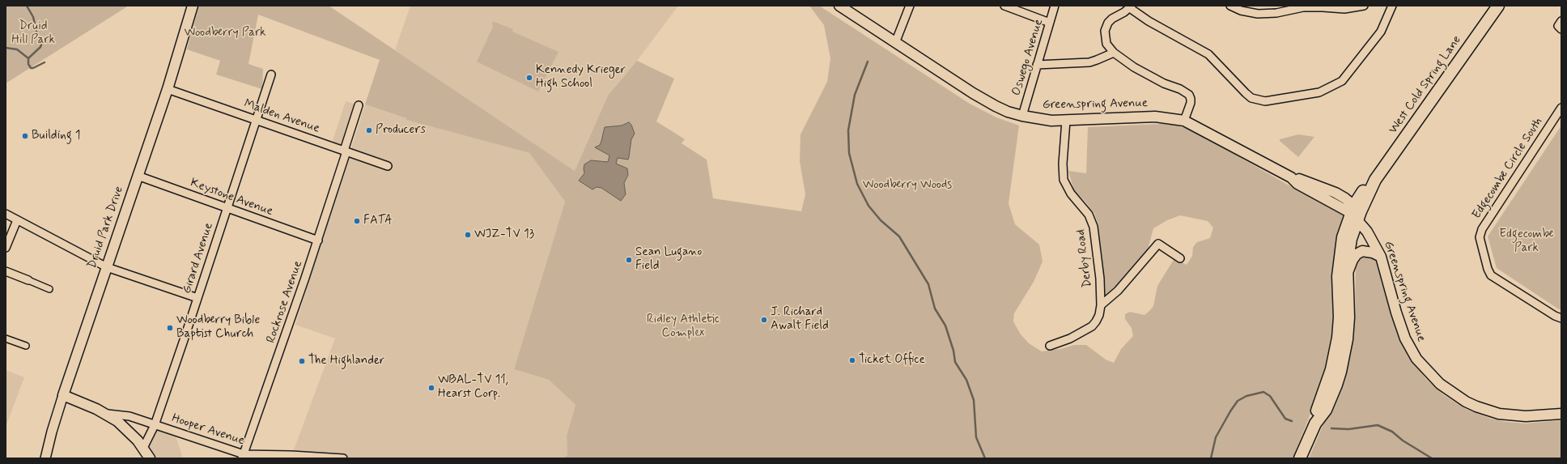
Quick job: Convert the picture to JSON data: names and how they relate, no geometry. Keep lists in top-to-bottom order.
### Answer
{
  "streets": {
    "main road": ["West Cold Spring Lane", "Greenspring Avenue", "Druid Park Drive"],
    "street": [
      "Oswego Avenue",
      "Malden Avenue",
      "Edgecombe Circle South",
      "Keystone Avenue",
      "Girard Avenue",
      "Derby Road",
      "Rockrose Avenue",
      "Hooper Avenue"
    ]
  },
  "crossings": [
    ["Oswego Avenue", "Greenspring Avenue"],
    ["West Cold Spring Lane", "Greenspring Avenue"],
    ["Greenspring Avenue", "Derby Road"],
    ["Malden Avenue", "Druid Park Drive"],
    ["Malden Avenue", "Girard Avenue"],
    ["Malden Avenue", "Rockrose Avenue"],
    ["Keystone Avenue", "Druid Park Drive"],
    ["Keystone Avenue", "Girard Avenue"],
    ["Keystone Avenue", "Rockrose Avenue"],
    ["Girard Avenue", "Hooper Avenue"],
    ["Rockrose Avenue", "Hooper Avenue"]
  ],
  "parks": [
    "Druid Hill Park",
    "Woodberry Park",
    "Woodberry Woods",
    "Edgecombe Park",
    "Ridley Athletic Complex"
  ],
  "places": [
    "Kennedy Krieger High School",
    "Producers",
    "Building 1",
    "FATA",
    "WJZ-TV 13",
    "Sean Lugano Field",
    "J. Richard Awalt Field",
    "Woodberry Bible Baptist Church",
    "Ticket Office",
    "The Highlander",
    "WBAL-TV 11, Hearst Corp."
  ]
}
